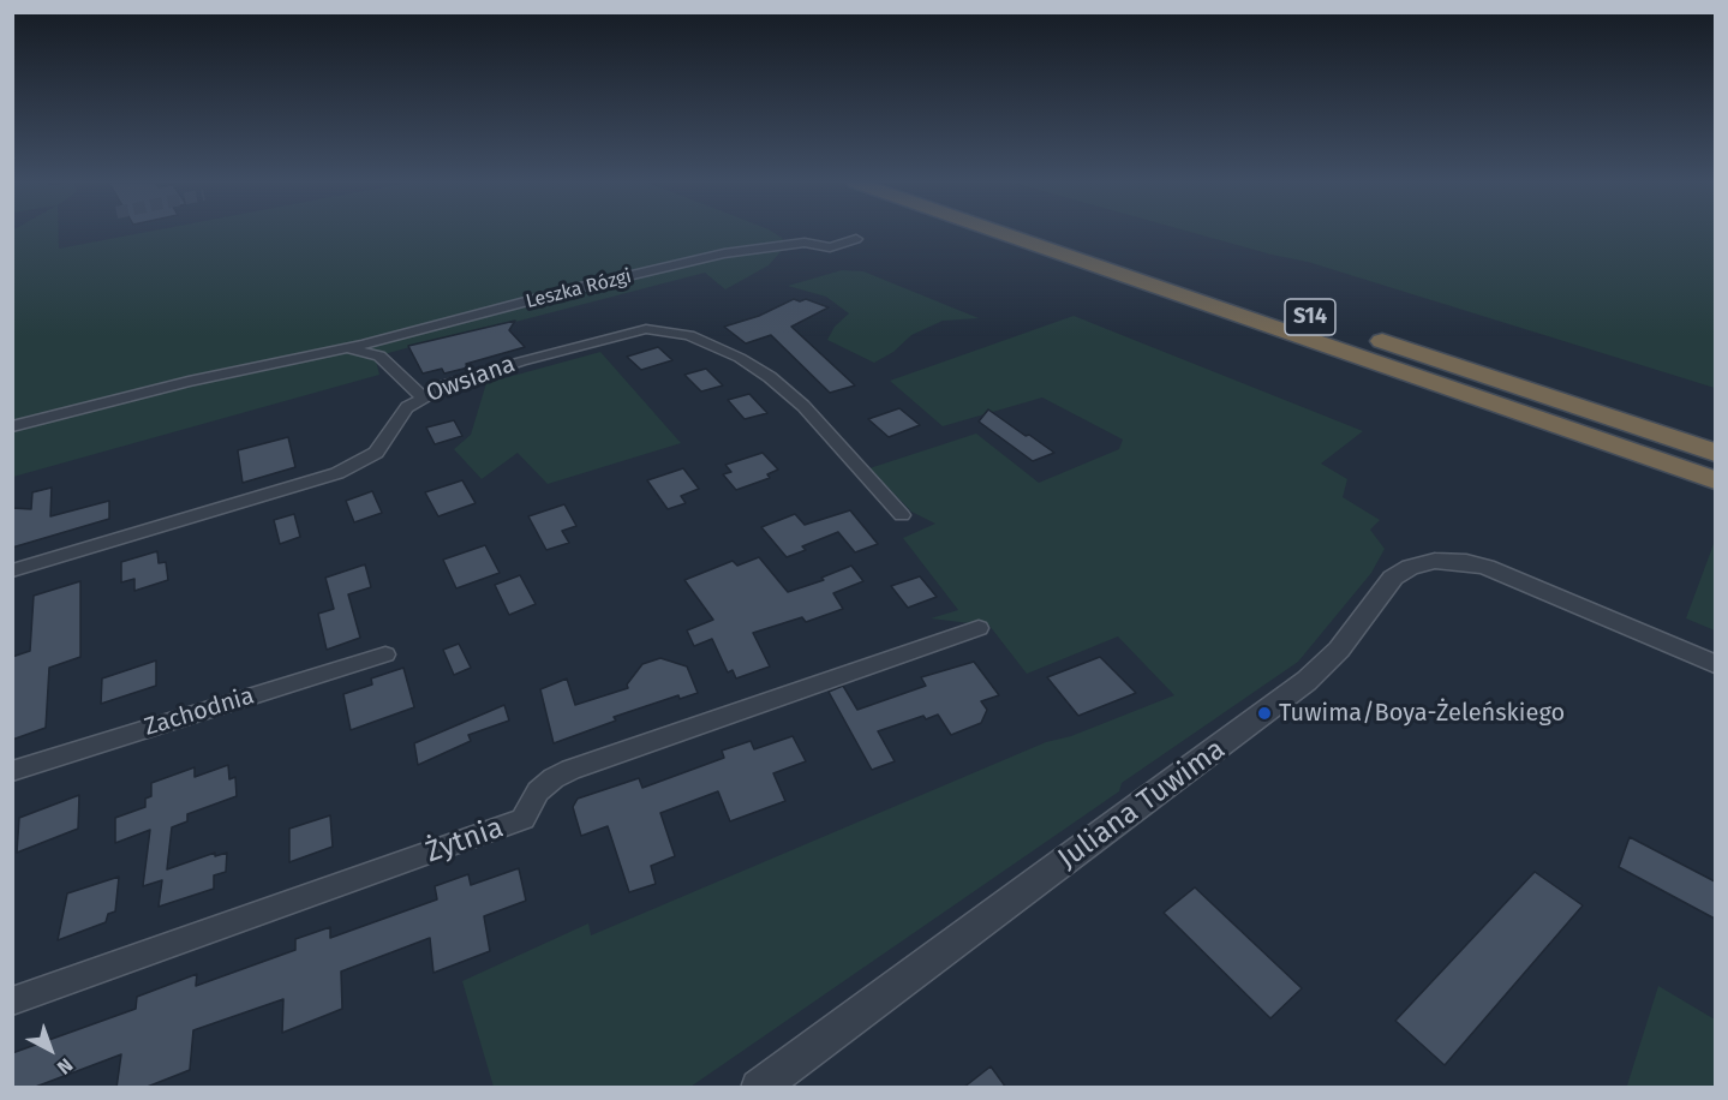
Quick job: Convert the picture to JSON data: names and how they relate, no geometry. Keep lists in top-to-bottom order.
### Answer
{
  "streets": {
    "highway": ["S14"],
    "street": [
      "Leszka Rózgi",
      "Owsiana",
      "Zachodnia",
      "Juliana Tuwima",
      "Żytnia"
    ]
  },
  "crossings": [
    ["Leszka Rózgi", "Owsiana"]
  ],
  "places": ["Tuwima/Boya-Żeleńskiego"],
  "north": "bottom right"
}
